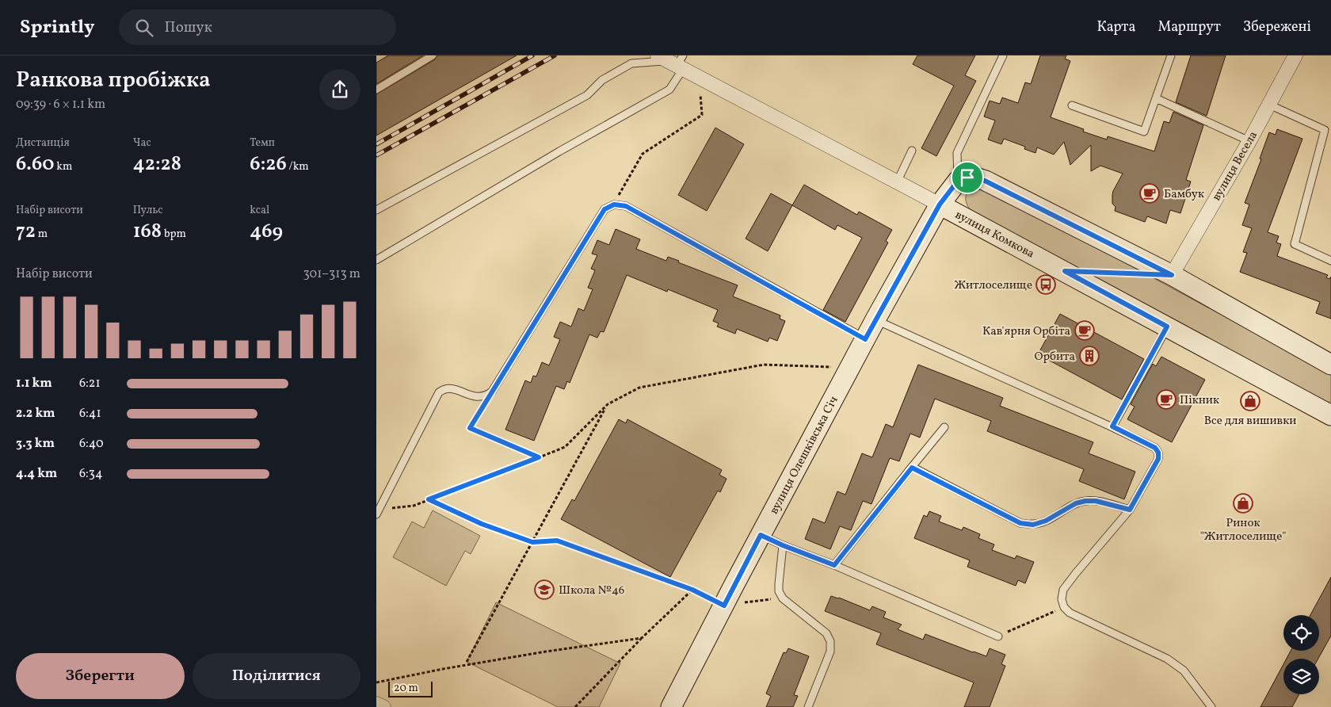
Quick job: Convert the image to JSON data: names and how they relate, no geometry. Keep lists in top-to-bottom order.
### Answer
{
  "streets": {
    "street": ["вулиця Весела", "вулиця Комкова", "вулиця Олешківська Січ"]
  },
  "crossings": [
    ["вулиця Комкова", "вулиця Олешківська Січ"]
  ],
  "places": {
    "cafe": ["Бамбук", "Кав'ярня Орбіта", "Пікник"],
    "bus stop": ["Житлоселище"],
    "building": ["Орбита"],
    "shop": ["Все для вишивки", "Ринок \"Житлоселище\""],
    "school or university": ["Школа №46"]
  },
  "scale_bar": "20 m",
  "page": {
    "header": "Sprintly",
    "search": "Пошук",
    "nav": ["Карта", "Маршрут", "Збережені"],
    "heading": ["Ранкова пробіжка", "09:39 · 6 × 1.1 km"],
    "stats": [
      ["Дистанція", "6.60 km"],
      ["Час", "42:28"],
      ["Темп", "6:26 /km"],
      ["Набір висоти", "72 m"],
      ["Пульс", "168 bpm"],
      ["kcal", "469"]
    ],
    "chart": ["Набір висоти", "301–313 m"],
    "list": [
      {
        "name": "1.1 km",
        "note": "6:21"
      },
      {
        "name": "2.2 km",
        "note": "6:41"
      },
      {
        "name": "3.3 km",
        "note": "6:40"
      },
      {
        "name": "4.4 km",
        "note": "6:34"
      }
    ],
    "buttons": ["Зберегти", "Поділитися"],
    "scale": "20 m"
  }
}
